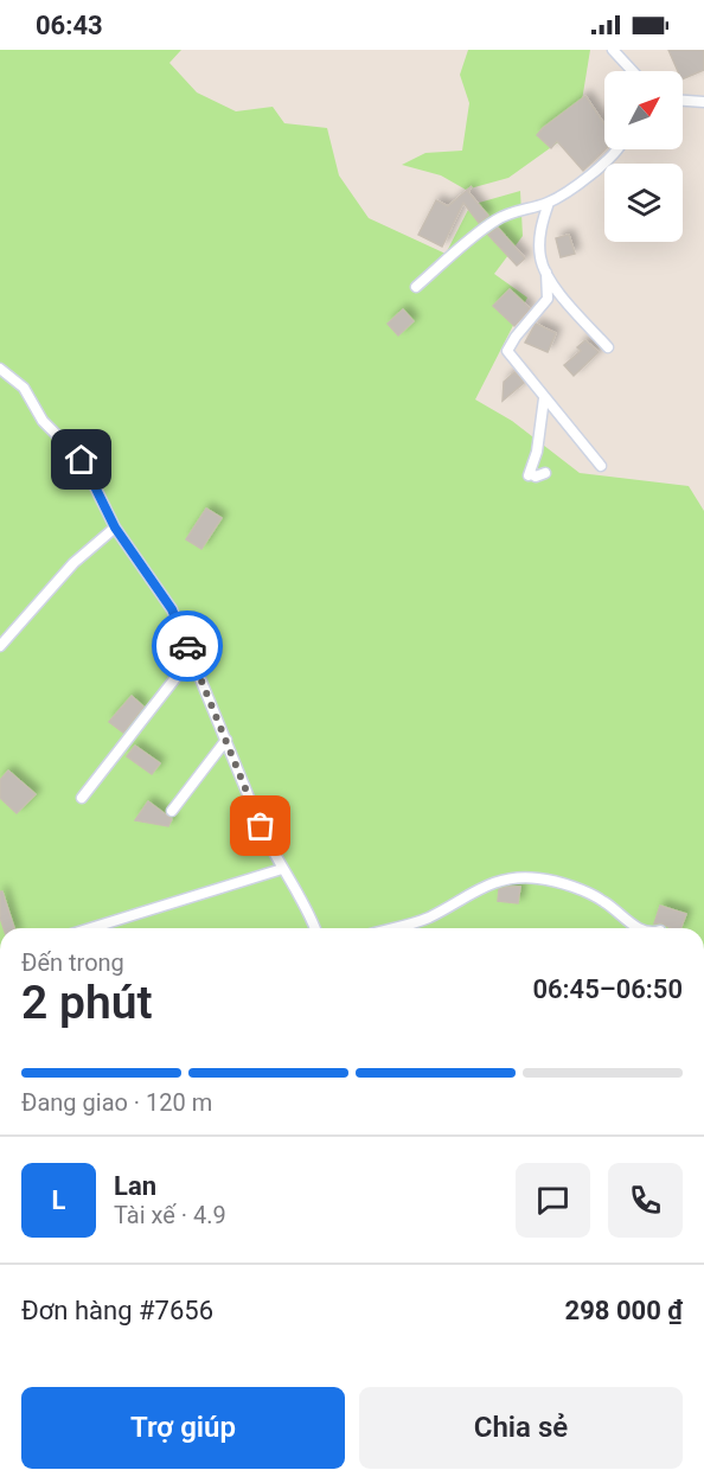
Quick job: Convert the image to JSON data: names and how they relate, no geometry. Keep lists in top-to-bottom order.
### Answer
{
  "north": "top right",
  "page": {
    "status": "06:43",
    "heading": ["2 phút", "Đến trong", "06:45–06:50"],
    "panel": [
      "Lan",
      "Tài xế · 4.9",
      "Đơn hàng #7656",
      "298 000 ₫"
    ],
    "bar": "Đang giao · 120 m",
    "round": "L",
    "buttons": ["Trợ giúp", "Chia sẻ"]
  }
}
